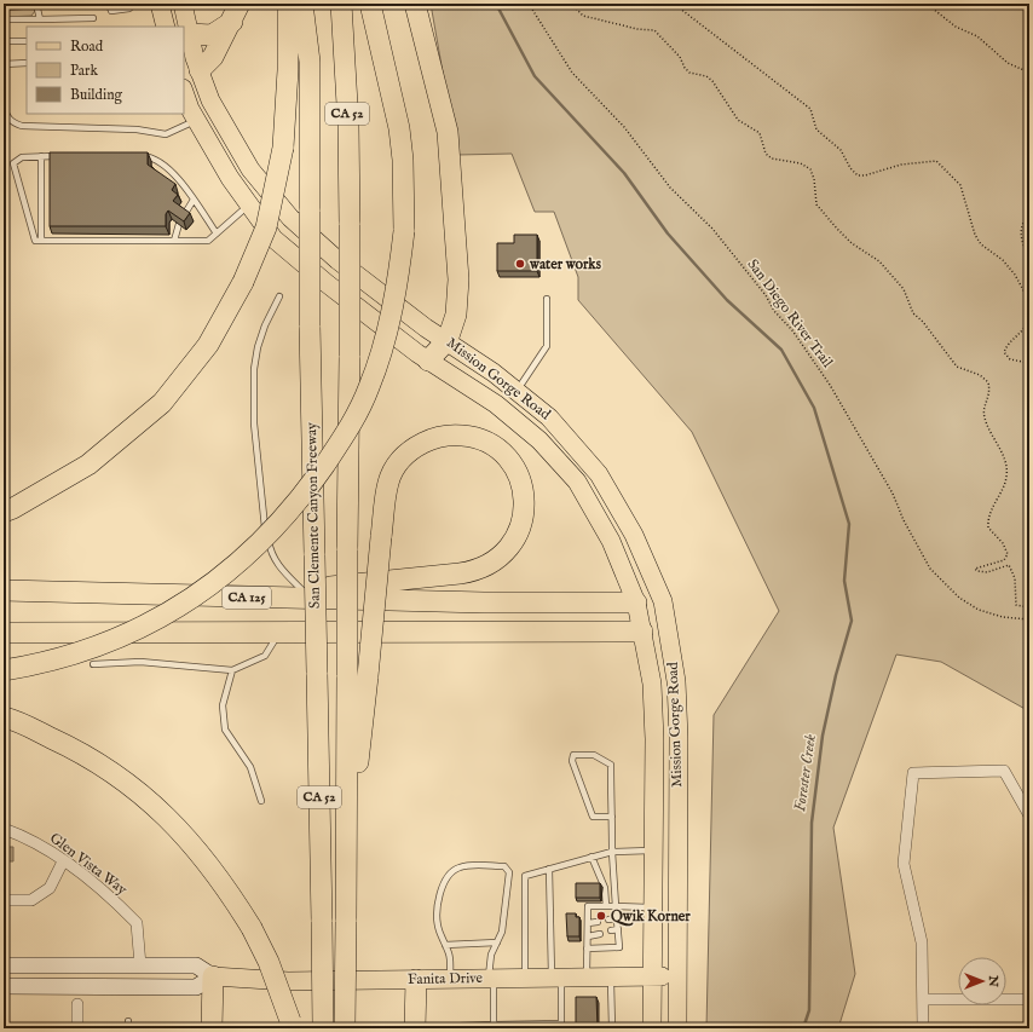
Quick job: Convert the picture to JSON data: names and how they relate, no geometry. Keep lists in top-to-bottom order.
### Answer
{
  "streets": {
    "highway": ["CA 52", "San Clemente Canyon Freeway", "CA 125"],
    "main road": ["Mission Gorge Road", "Fanita Drive"],
    "street": ["Glen Vista Way"],
    "path": ["San Diego River Trail"]
  },
  "crossings": [
    ["Mission Gorge Road", "CA 125"],
    ["Mission Gorge Road", "Fanita Drive"],
    ["Glen Vista Way", "Fanita Drive"]
  ],
  "water": ["Forester Creek"],
  "places": ["water works", "Qwik Korner"],
  "legend": ["Road", "Park", "Building"],
  "north": "right"
}
